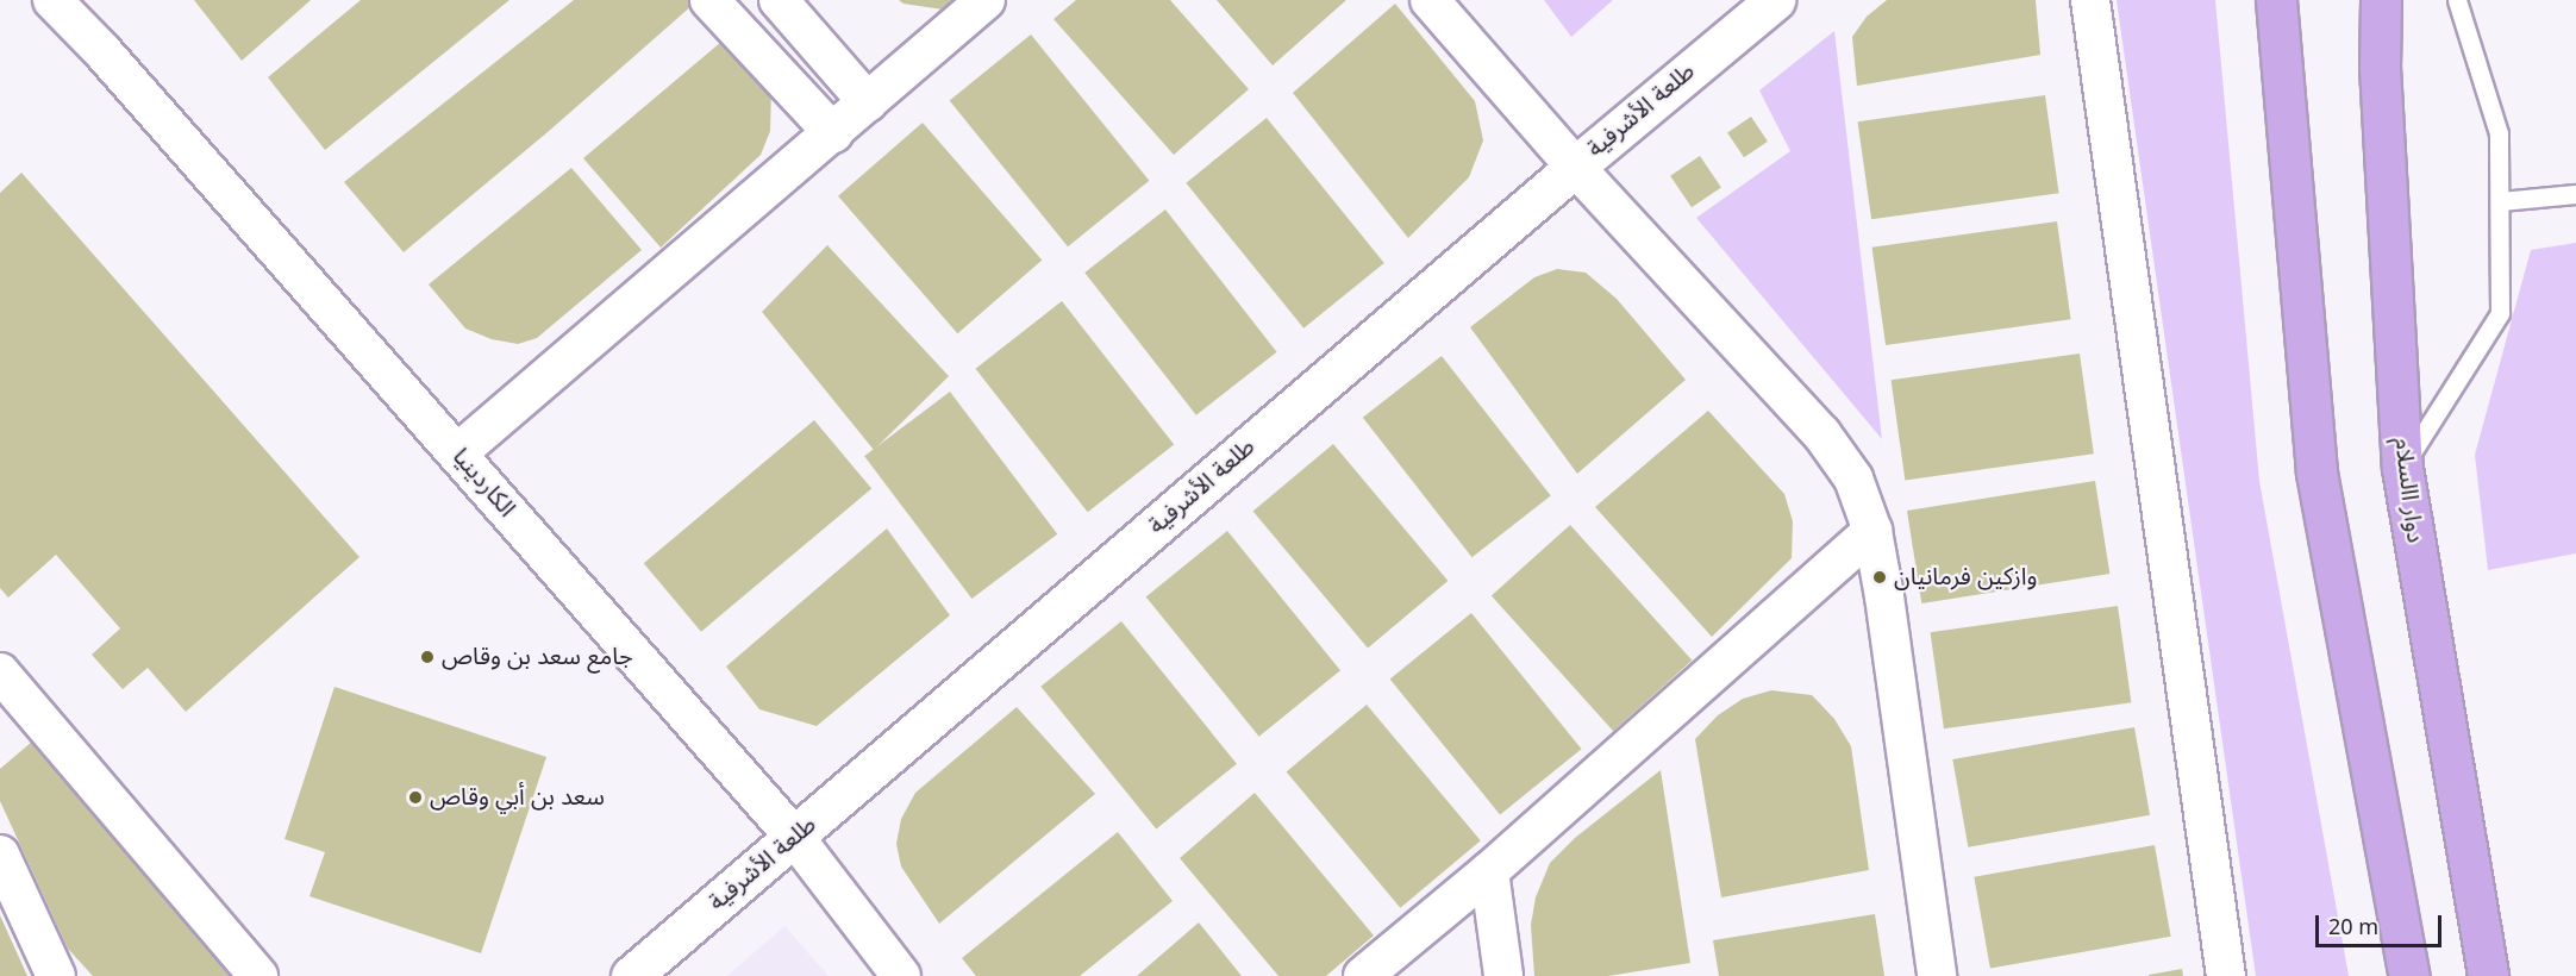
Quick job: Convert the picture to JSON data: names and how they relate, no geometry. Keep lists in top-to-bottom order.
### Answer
{
  "streets": {
    "main road": ["طلعة الأشرفية", "دوار االسلام"],
    "street": ["الكاردينيا"]
  },
  "crossings": [
    ["طلعة الأشرفية", "الكاردينيا"]
  ],
  "places": ["وازكين فرمانيان", "جامع سعد بن وقاص", "سعد بن أبي وقاص"],
  "scale_bar": "20 m"
}
